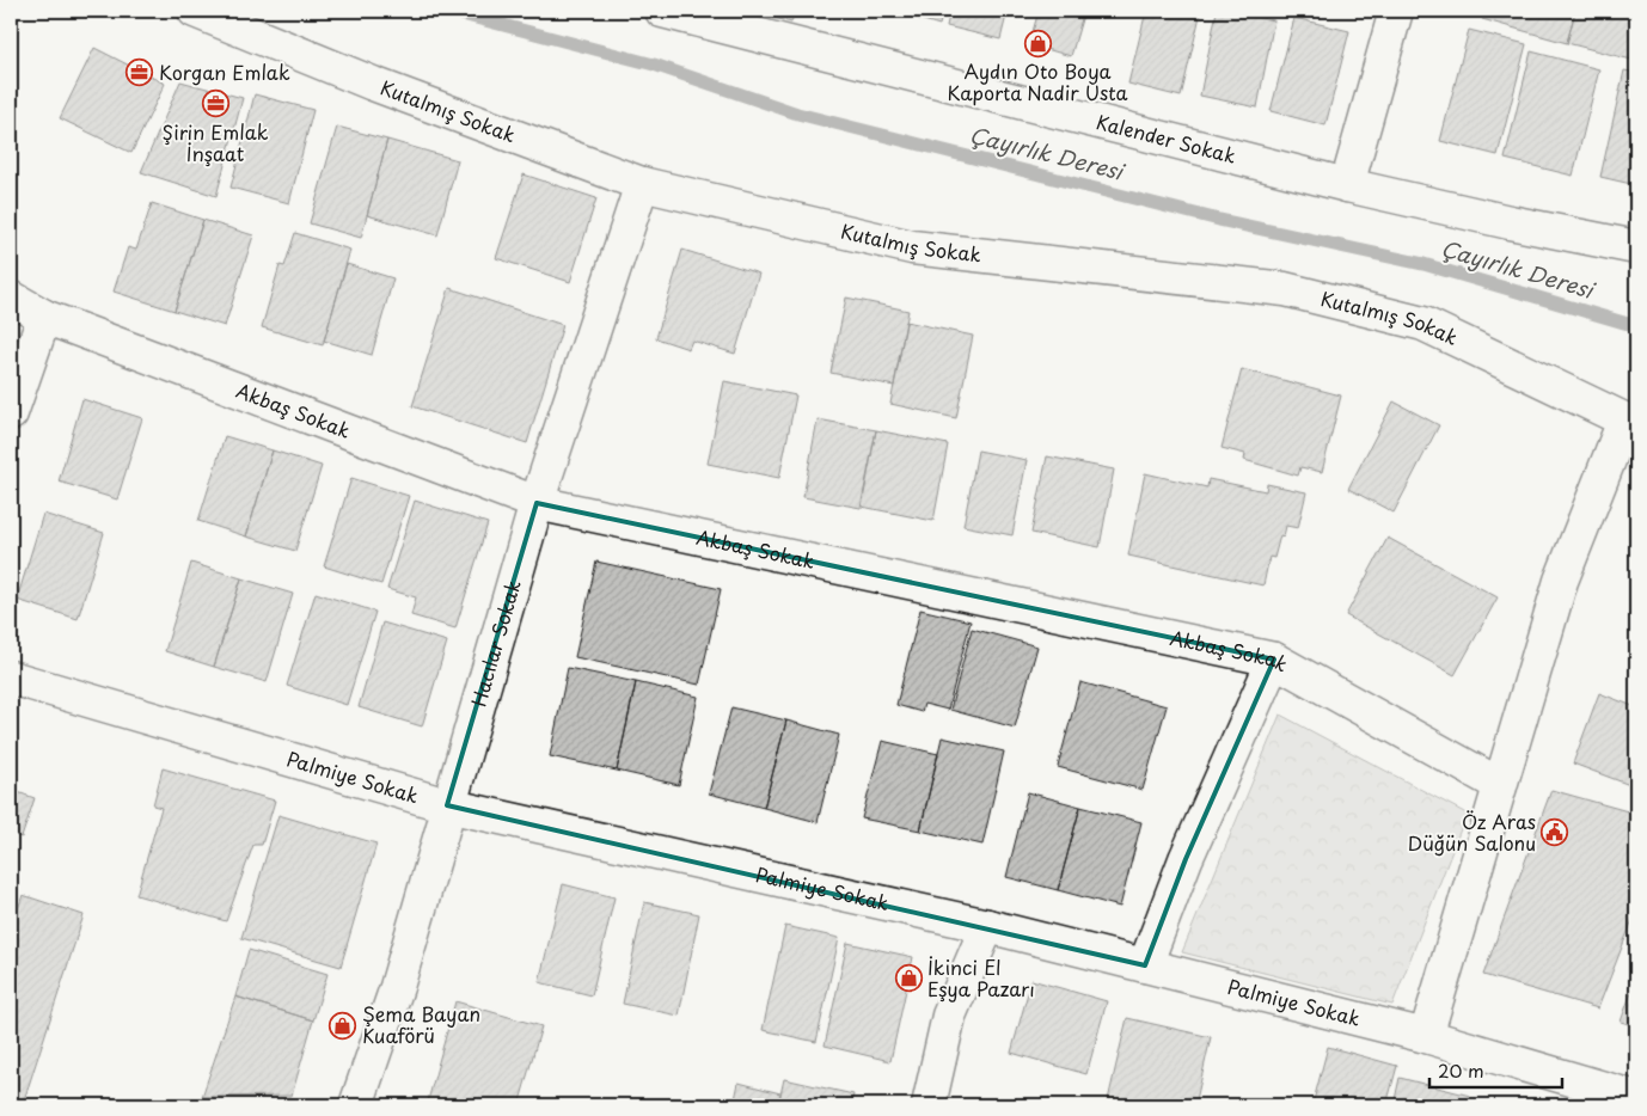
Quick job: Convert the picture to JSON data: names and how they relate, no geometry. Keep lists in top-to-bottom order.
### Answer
{
  "streets": {
    "street": [
      "Kutalmış Sokak",
      "Kalender Sokak",
      "Akbaş Sokak",
      "Hacılar Sokak",
      "Palmiye Sokak"
    ]
  },
  "crossings": [
    ["Kutalmış Sokak", "Hacılar Sokak"],
    ["Akbaş Sokak", "Hacılar Sokak"],
    ["Hacılar Sokak", "Palmiye Sokak"]
  ],
  "water": ["Çayırlık Deresi"],
  "places": {
    "shop": ["Aydın Oto Boya Kaporta Nadir Usta", "İkinci El Eşya Pazarı", "Şema Bayan Kuaförü"],
    "office": ["Korgan Emlak", "Şirin Emlak İnşaat"],
    "public building": ["Öz Aras Düğün Salonu"]
  },
  "scale_bar": "20 m"
}
